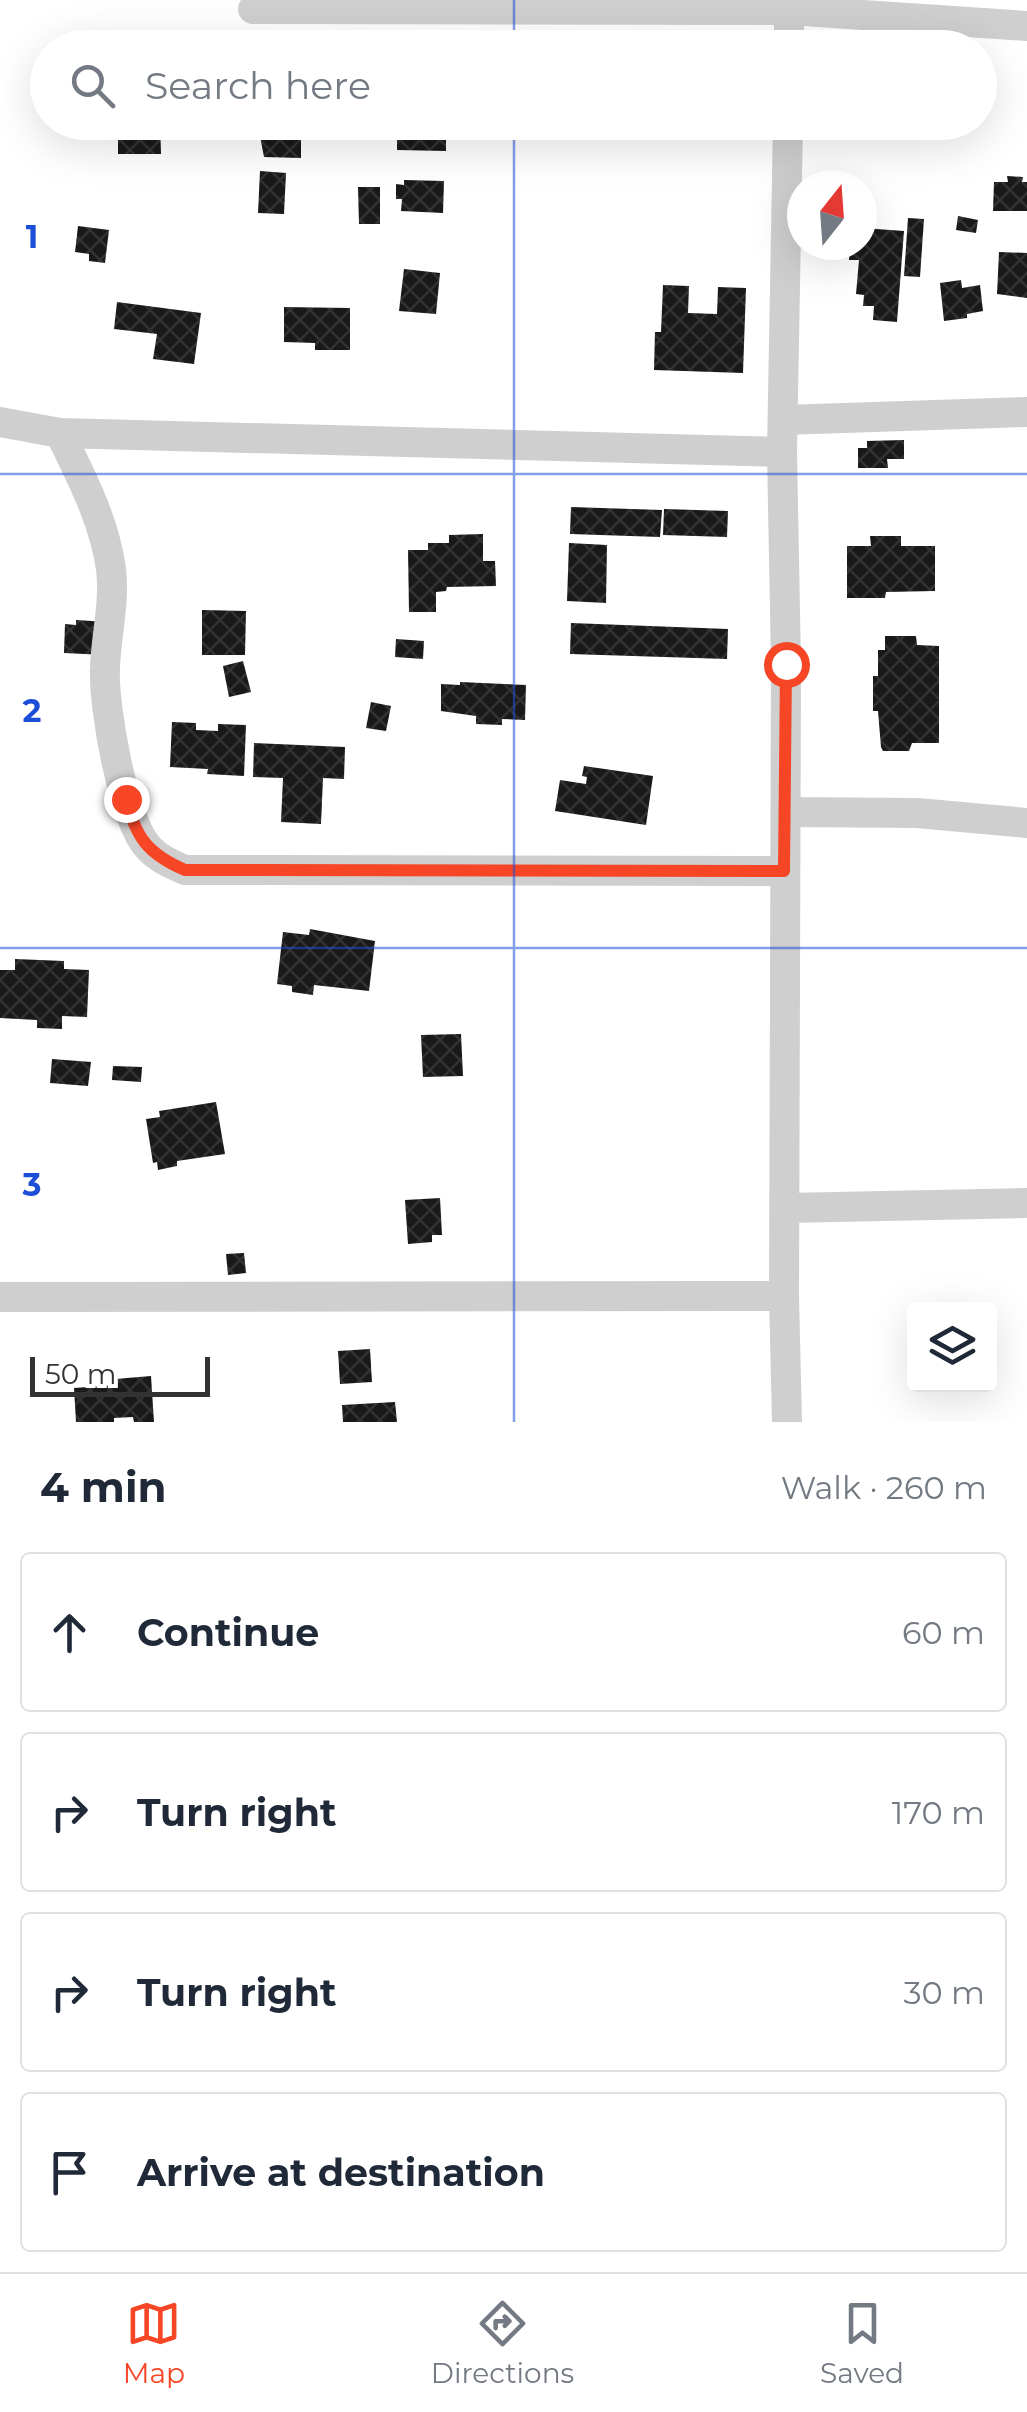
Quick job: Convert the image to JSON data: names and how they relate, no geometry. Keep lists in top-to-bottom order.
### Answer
{
  "scale_bar": "50 m",
  "north": "top",
  "page": {
    "search": "Search here",
    "scale": "50 m",
    "heading": ["4 min", "Walk · 260 m"],
    "list": [
      ["Continue", "60 m"],
      ["Turn right", "170 m"],
      ["Turn right", "30 m"],
      "Arrive at destination"
    ],
    "nav": ["Map", "Directions", "Saved"]
  },
  "grid": {
    "rows": ["1", "2", "3"]
  }
}
